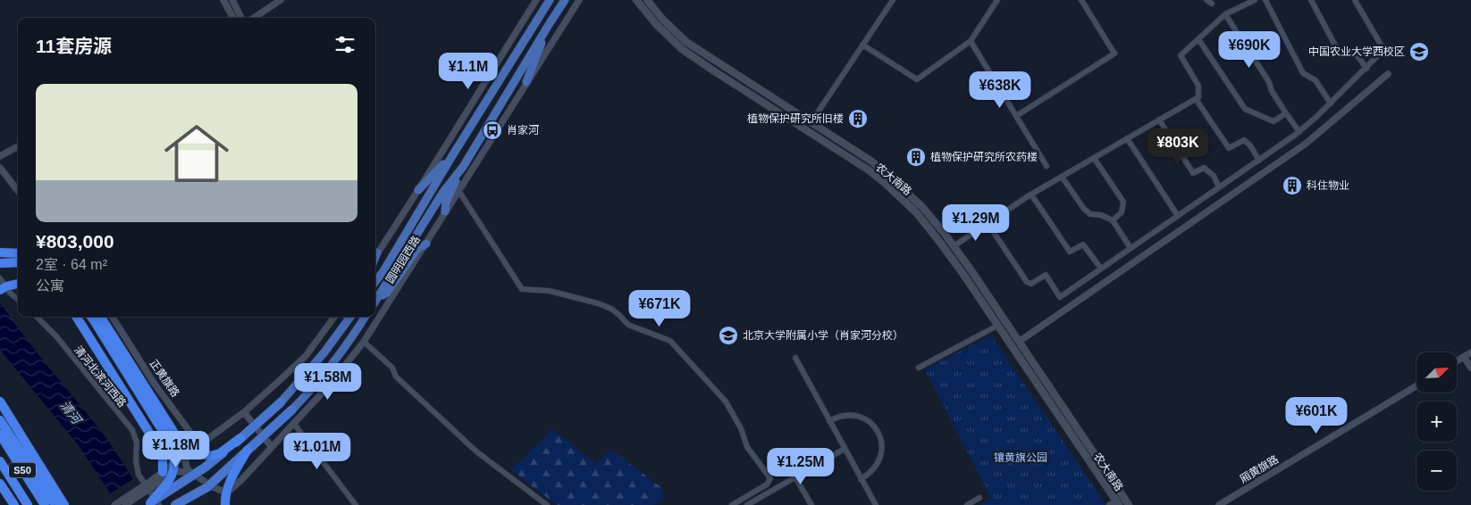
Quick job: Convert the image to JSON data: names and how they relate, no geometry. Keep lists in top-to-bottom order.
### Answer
{
  "streets": {
    "highway": ["S50"],
    "main road": ["农大南路", "圆明园西路"],
    "street": ["清河北滨河西路", "正黄旗路", "厢黄旗路"]
  },
  "water": ["清河"],
  "parks": ["镶黄旗公园"],
  "places": {
    "school or university": ["中国农业大学西校区", "北京大学附属小学（肖家河分校）"],
    "building": ["植物保护研究所旧楼", "植物保护研究所农药楼", "科住物业"],
    "bus stop": ["肖家河"]
  },
  "north": "top right",
  "page": {
    "heading": "11套房源",
    "price": [
      "¥690K",
      "¥1.1M",
      "¥638K",
      "¥803K",
      "¥1.29M",
      "¥671K",
      "¥1.58M",
      "¥601K",
      "¥1.18M",
      "¥1.01M",
      "¥1.25M"
    ],
    "list": [
      {
        "name": "¥803,000",
        "note": "2室 · 64 m² · 公寓"
      }
    ],
    "map_buttons": ["+", "−"]
  }
}
